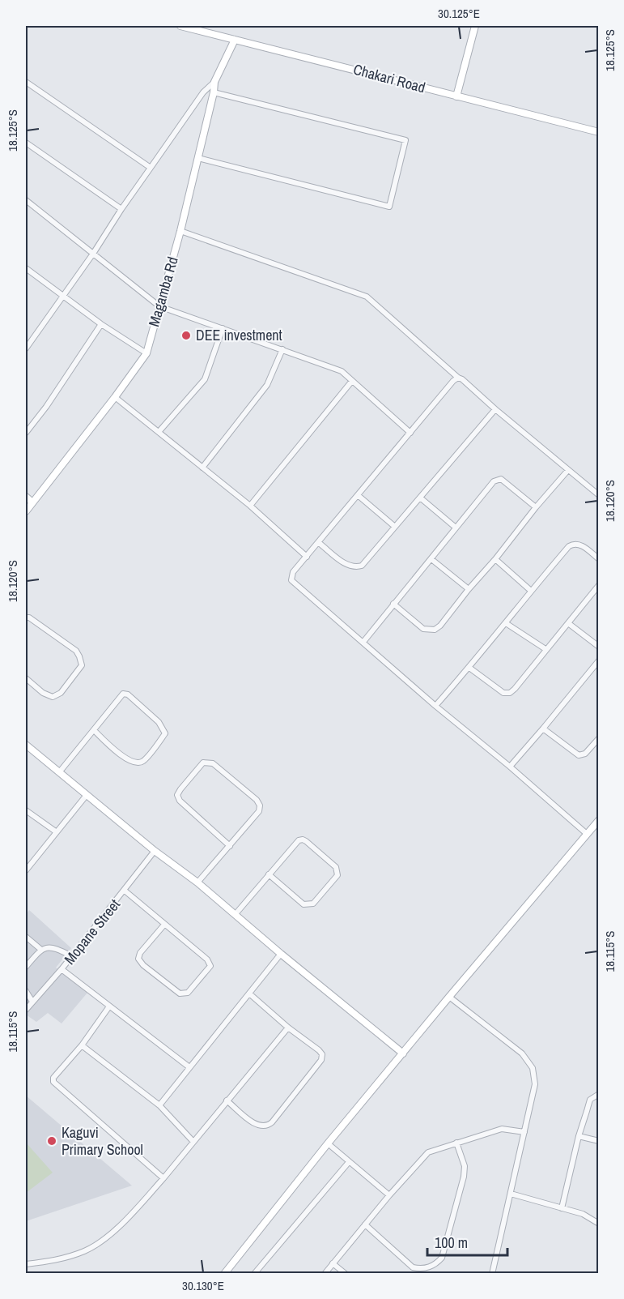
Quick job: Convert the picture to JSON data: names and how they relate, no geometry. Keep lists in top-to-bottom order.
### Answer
{
  "streets": {
    "street": ["Chakari Road", "Magamba Rd", "Mopane Street"]
  },
  "crossings": [
    ["Chakari Road", "Magamba Rd"]
  ],
  "places": ["DEE investment", "Kaguvi Primary School"],
  "scale_bar": "100 m",
  "coordinates": [
    "30.125°E",
    "18.125°S",
    "18.120°S",
    "18.115°S",
    "30.130°E"
  ]
}
